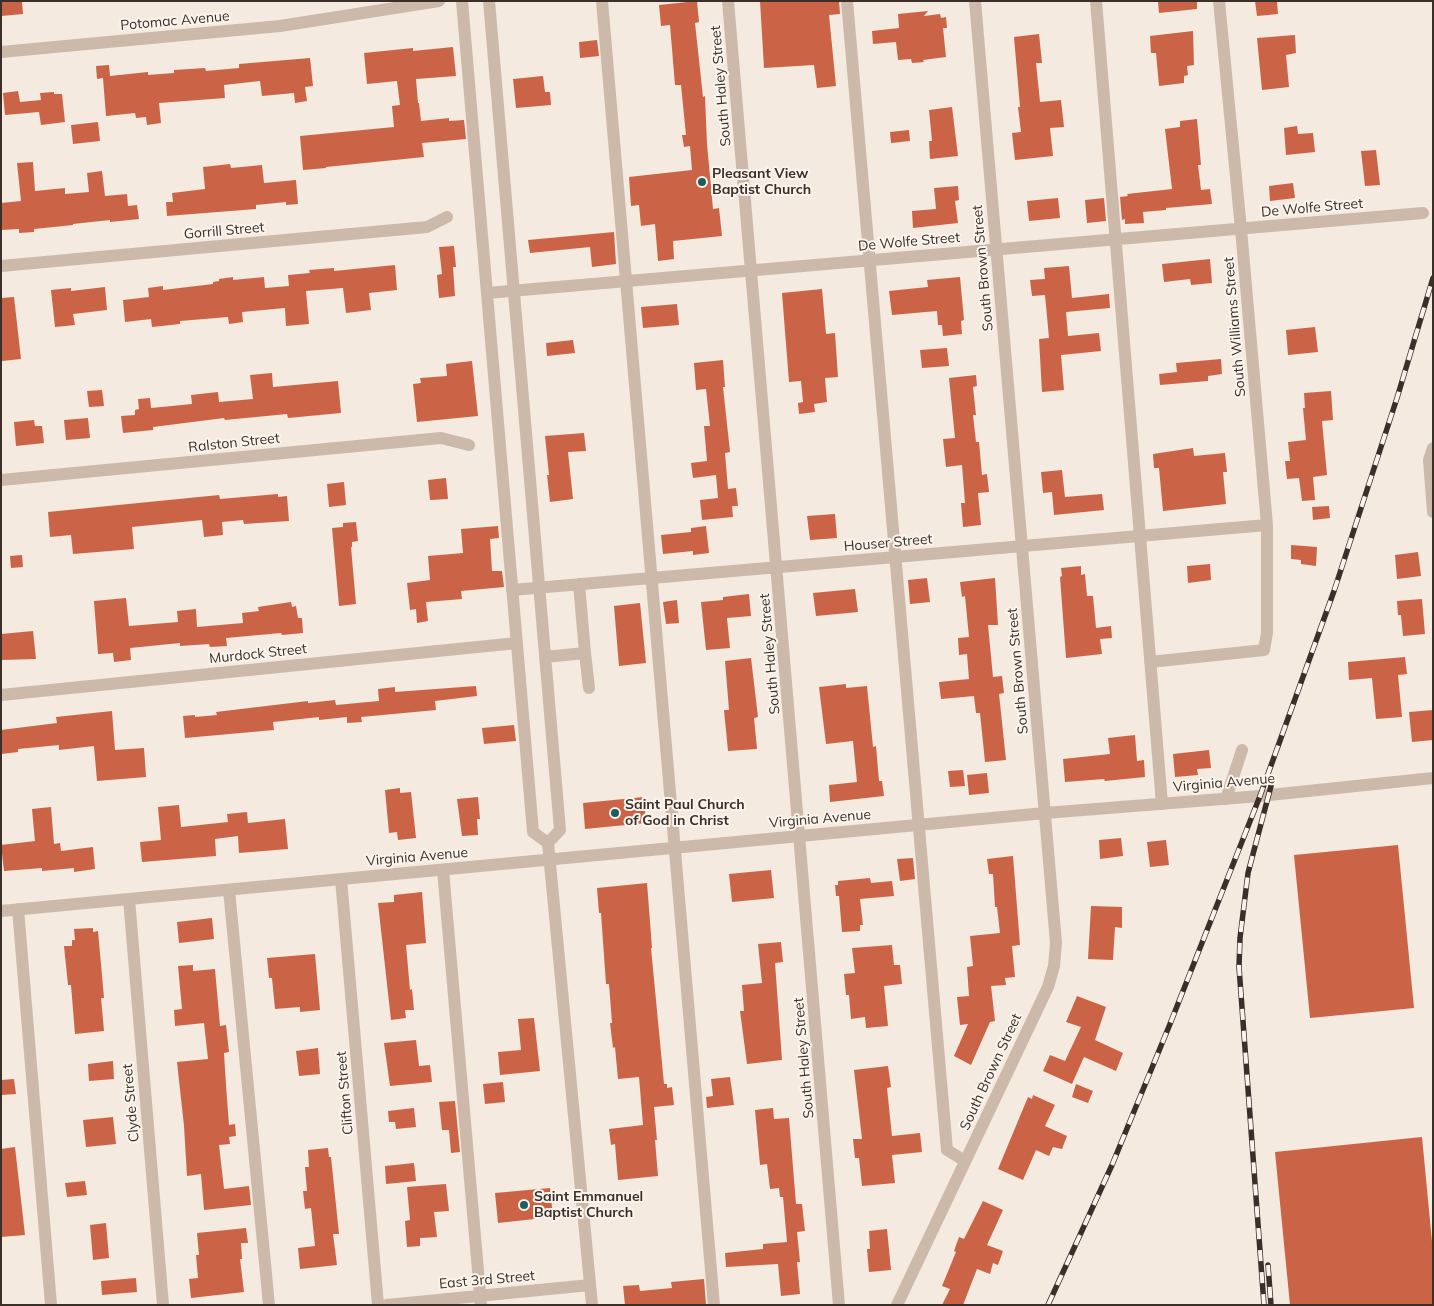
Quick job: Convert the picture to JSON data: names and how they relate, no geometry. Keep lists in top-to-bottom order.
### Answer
{
  "streets": {
    "street": [
      "Potomac Avenue",
      "South Haley Street",
      "De Wolfe Street",
      "Gorrill Street",
      "South Brown Street",
      "South Williams Street",
      "Ralston Street",
      "Houser Street",
      "Murdock Street",
      "Virginia Avenue",
      "Clifton Street",
      "Clyde Street",
      "East 3rd Street"
    ]
  },
  "crossings": [
    ["South Haley Street", "De Wolfe Street"],
    ["South Haley Street", "Houser Street"],
    ["South Haley Street", "Virginia Avenue"],
    ["De Wolfe Street", "South Brown Street"],
    ["De Wolfe Street", "South Williams Street"],
    ["South Brown Street", "Houser Street"],
    ["South Brown Street", "Virginia Avenue"],
    ["South Williams Street", "Houser Street"],
    ["Virginia Avenue", "Clifton Street"],
    ["Virginia Avenue", "Clyde Street"]
  ],
  "places": ["Pleasant View Baptist Church", "Saint Paul Church of God in Christ", "Saint Emmanuel Baptist Church"]
}
